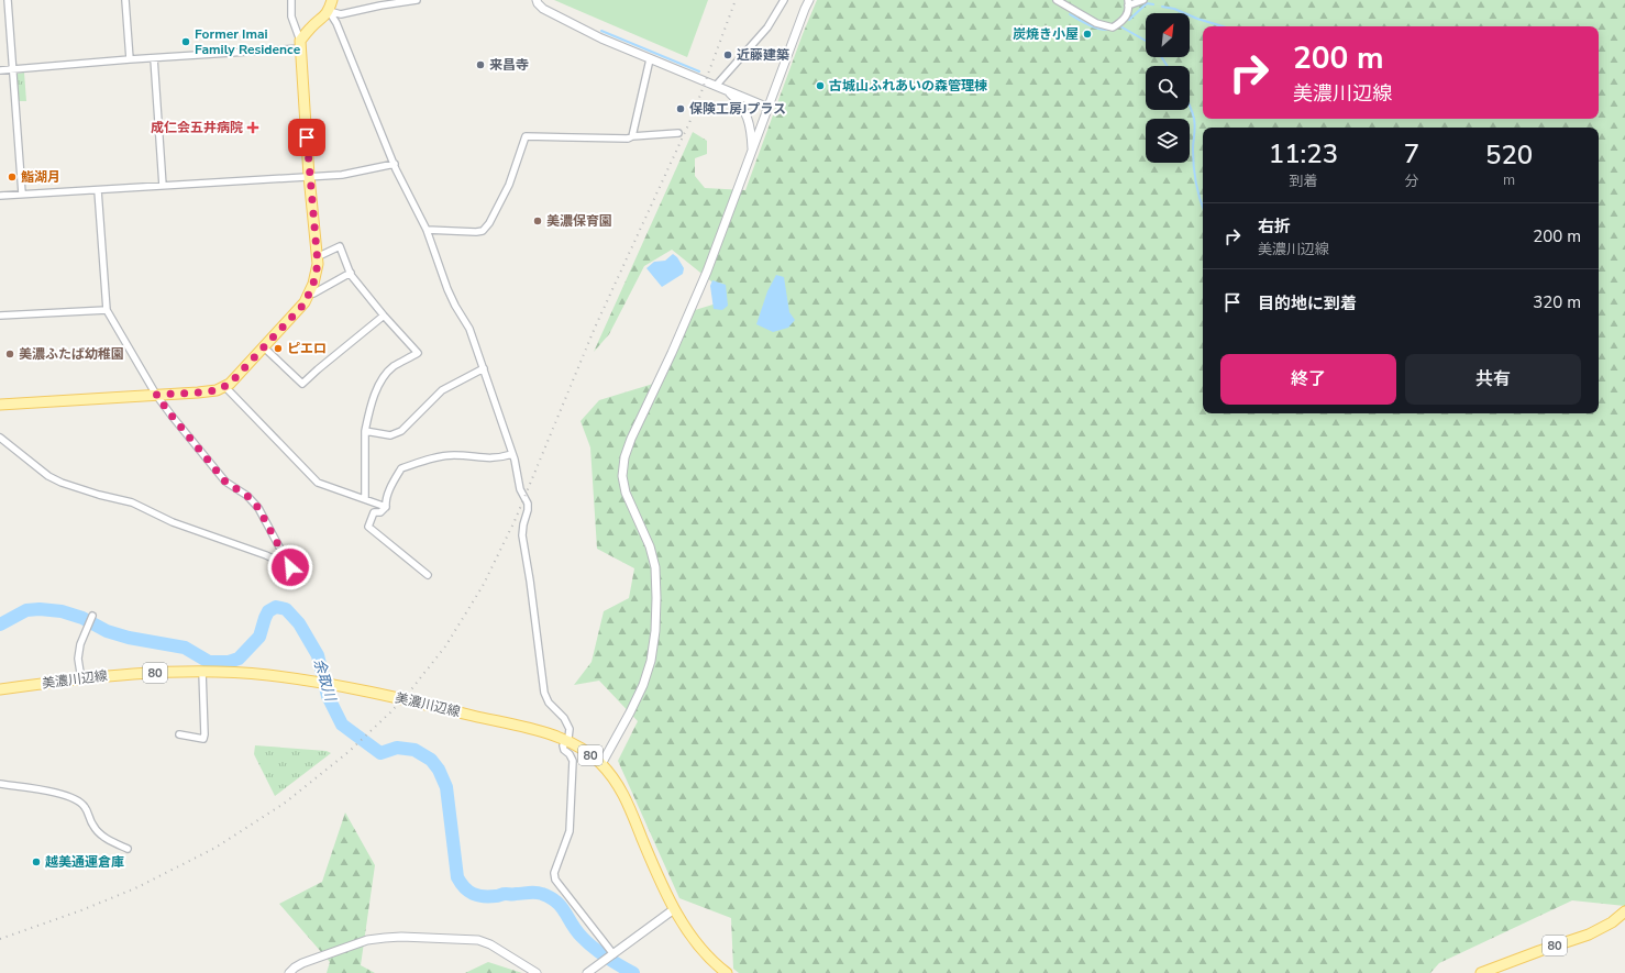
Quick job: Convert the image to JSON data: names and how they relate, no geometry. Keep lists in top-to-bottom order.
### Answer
{
  "streets": {
    "main road": ["80", "美濃川辺線"]
  },
  "water": ["余取川"],
  "places": {
    "other": [
      "炭焼き小屋",
      "Former Imai Family Residence",
      "近藤建築",
      "来昌寺",
      "古城山ふれあいの森管理棟",
      "保険工房Jプラス",
      "鮨湖月",
      "美濃保育園",
      "ピエロ",
      "美濃ふたば幼稚園",
      "越美通運倉庫"
    ],
    "health": ["成仁会五井病院"]
  },
  "north": "top right",
  "page": {
    "turn": ["200 m", "美濃川辺線"],
    "eta": [
      "11:23",
      "到着",
      "7",
      "分",
      "520",
      "m"
    ],
    "list": [
      {
        "name": "右折",
        "note": "美濃川辺線",
        "value": "200 m"
      },
      {
        "name": "目的地に到着",
        "value": "320 m"
      }
    ],
    "buttons": ["終了", "共有"]
  }
}
